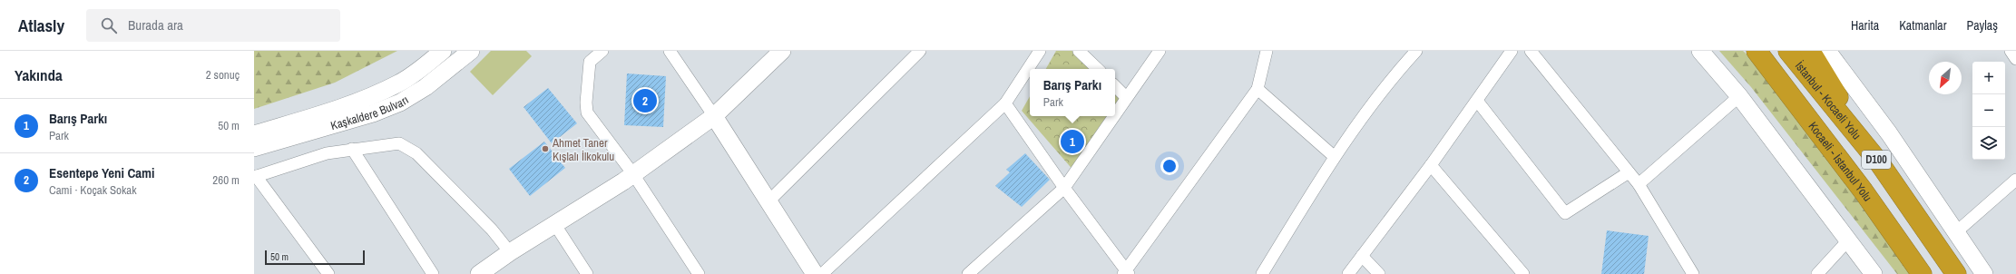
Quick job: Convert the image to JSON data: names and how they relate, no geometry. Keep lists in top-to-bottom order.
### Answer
{
  "streets": {
    "highway": ["İstanbul - Kocaeli Yolu", "D100", "Kocaeli - İstanbul Yolu"],
    "main road": ["Kaşkaldere Bulvarı"]
  },
  "places": ["Ahmet Taner Kışlalı İlkokulu"],
  "scale_bar": "50 m",
  "north": "bottom left",
  "page": {
    "header": "Atlasly",
    "search": "Burada ara",
    "nav": ["Harita", "Katmanlar", "Paylaş"],
    "heading": ["Yakında", "2 sonuç"],
    "map_buttons": ["+", "−"],
    "popup": ["Barış Parkı", "Park"],
    "pins": ["2", "1"],
    "list": [
      {
        "mark": "1",
        "name": "Barış Parkı",
        "note": "Park",
        "value": "50 m"
      },
      {
        "mark": "2",
        "name": "Esentepe Yeni Cami",
        "note": "Cami · Koçak Sokak",
        "value": "260 m"
      }
    ],
    "scale": "50 m"
  }
}
